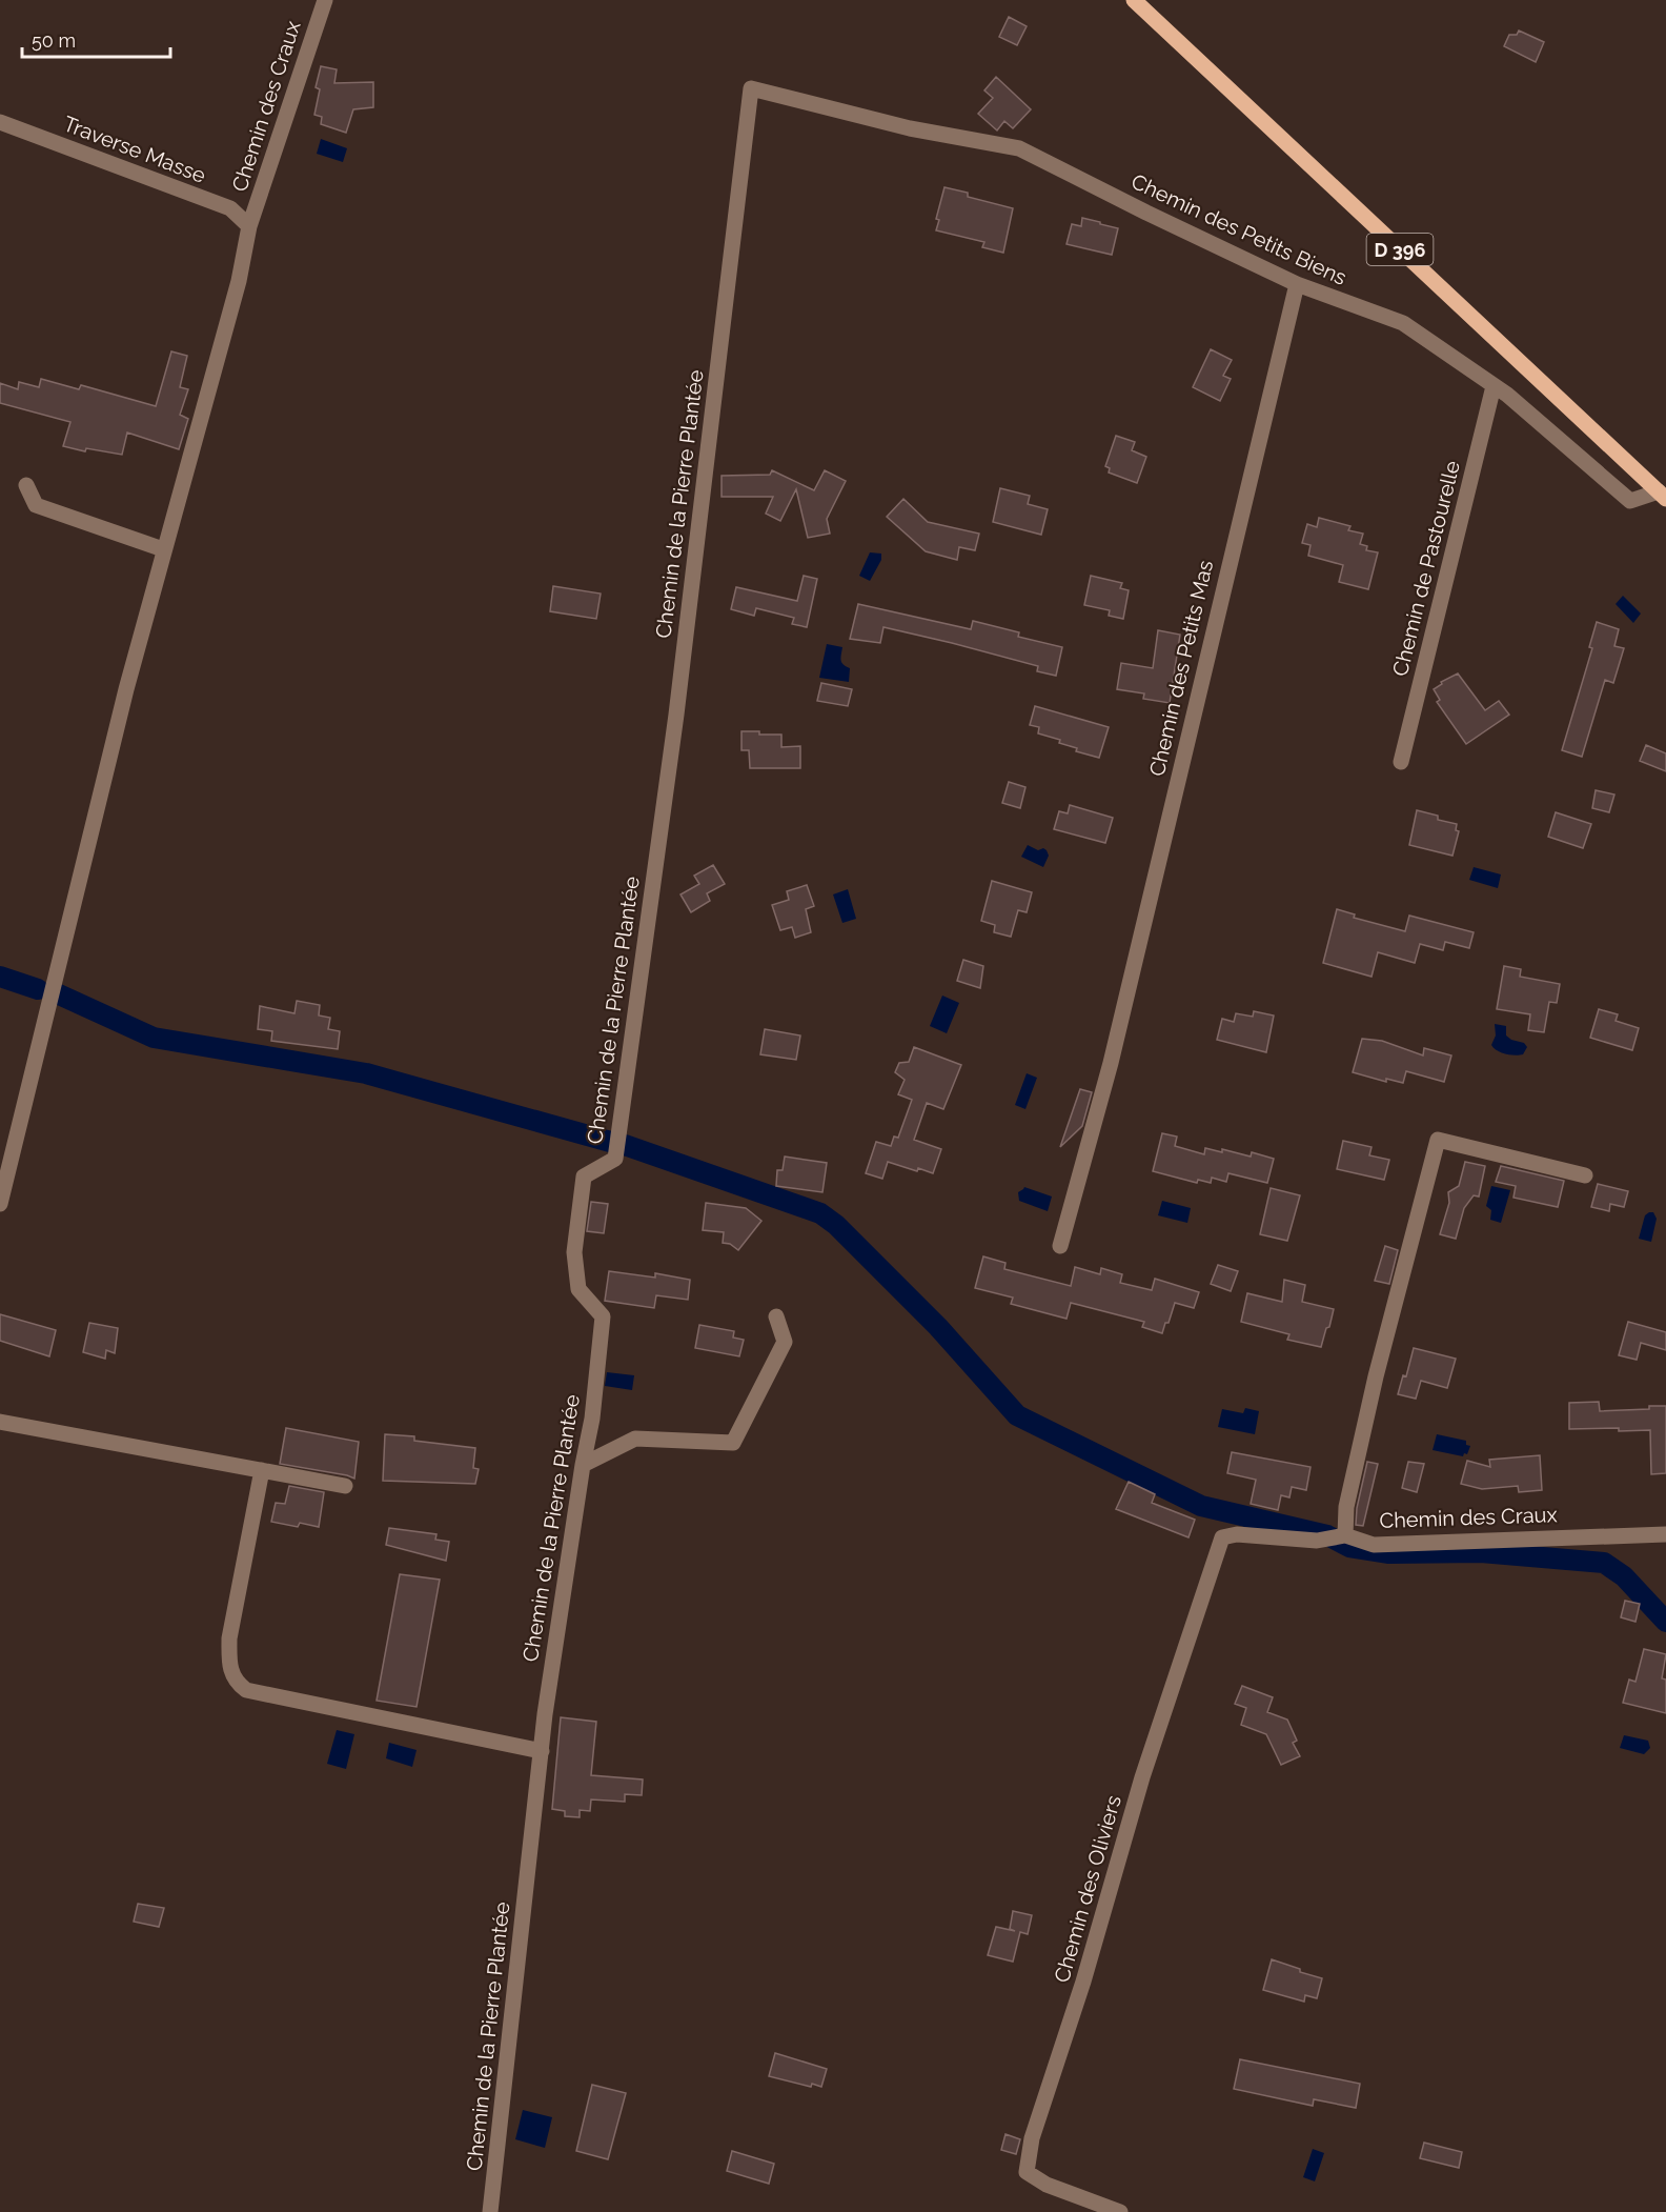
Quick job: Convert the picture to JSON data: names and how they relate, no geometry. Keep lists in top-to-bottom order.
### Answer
{
  "streets": {
    "main road": ["D 396"],
    "street": [
      "Chemin des Craux",
      "Traverse Masse",
      "Chemin des Petits Biens",
      "Chemin de la Pierre Plantée",
      "Chemin de Pastourelle",
      "Chemin des Petits Mas",
      "Chemin des Oliviers"
    ]
  },
  "crossings": [
    ["Chemin des Craux", "Traverse Masse"],
    ["Chemin des Craux", "Chemin des Oliviers"],
    ["Chemin des Petits Biens", "D 396"],
    ["Chemin des Petits Biens", "Chemin de la Pierre Plantée"],
    ["Chemin des Petits Biens", "Chemin de Pastourelle"],
    ["Chemin des Petits Biens", "Chemin des Petits Mas"]
  ],
  "scale_bar": "50 m"
}
